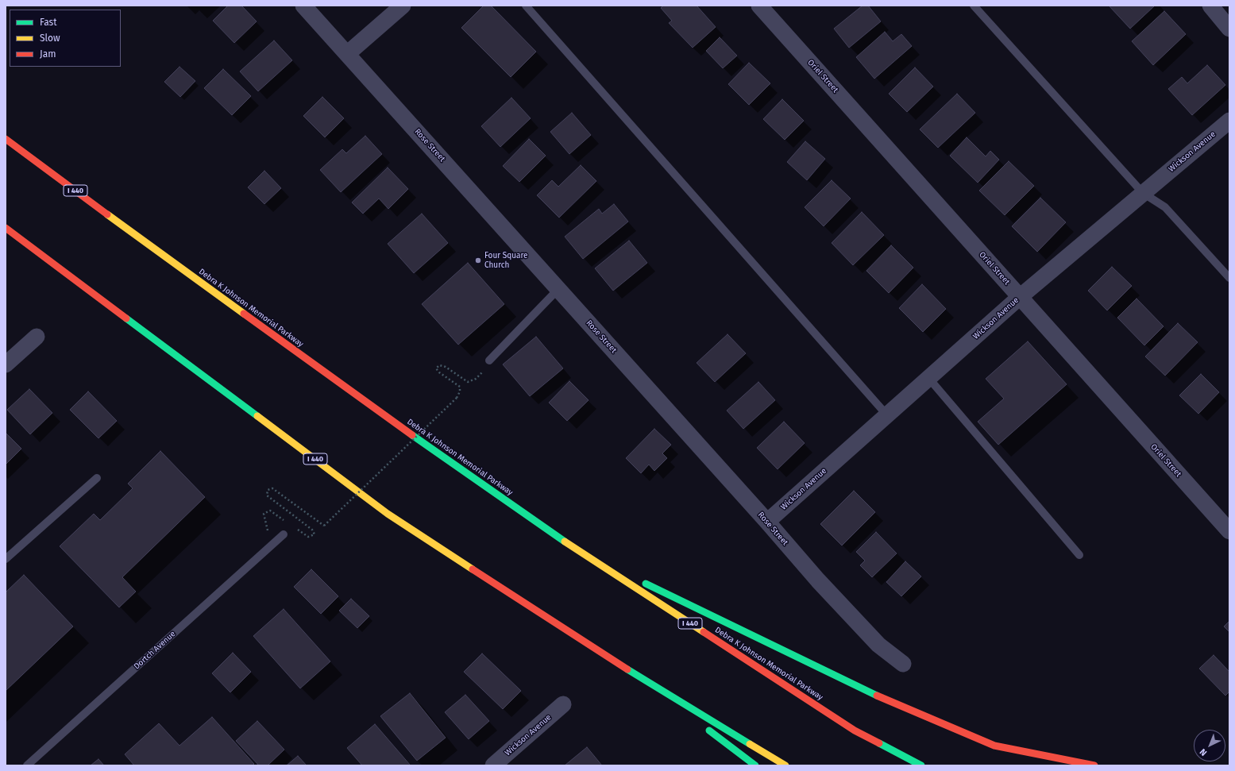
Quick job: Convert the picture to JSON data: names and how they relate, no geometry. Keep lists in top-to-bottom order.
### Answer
{
  "streets": {
    "highway": ["I 440", "Debra K Johnson Memorial Parkway"],
    "street": ["Oriel Street", "Rose Street", "Wickson Avenue"],
    "lane": ["Dortch Avenue"]
  },
  "crossings": [
    ["Oriel Street", "Wickson Avenue"],
    ["Rose Street", "Wickson Avenue"]
  ],
  "places": ["Four Square Church"],
  "legend": ["Fast", "Slow", "Jam"],
  "north": "bottom left"
}
